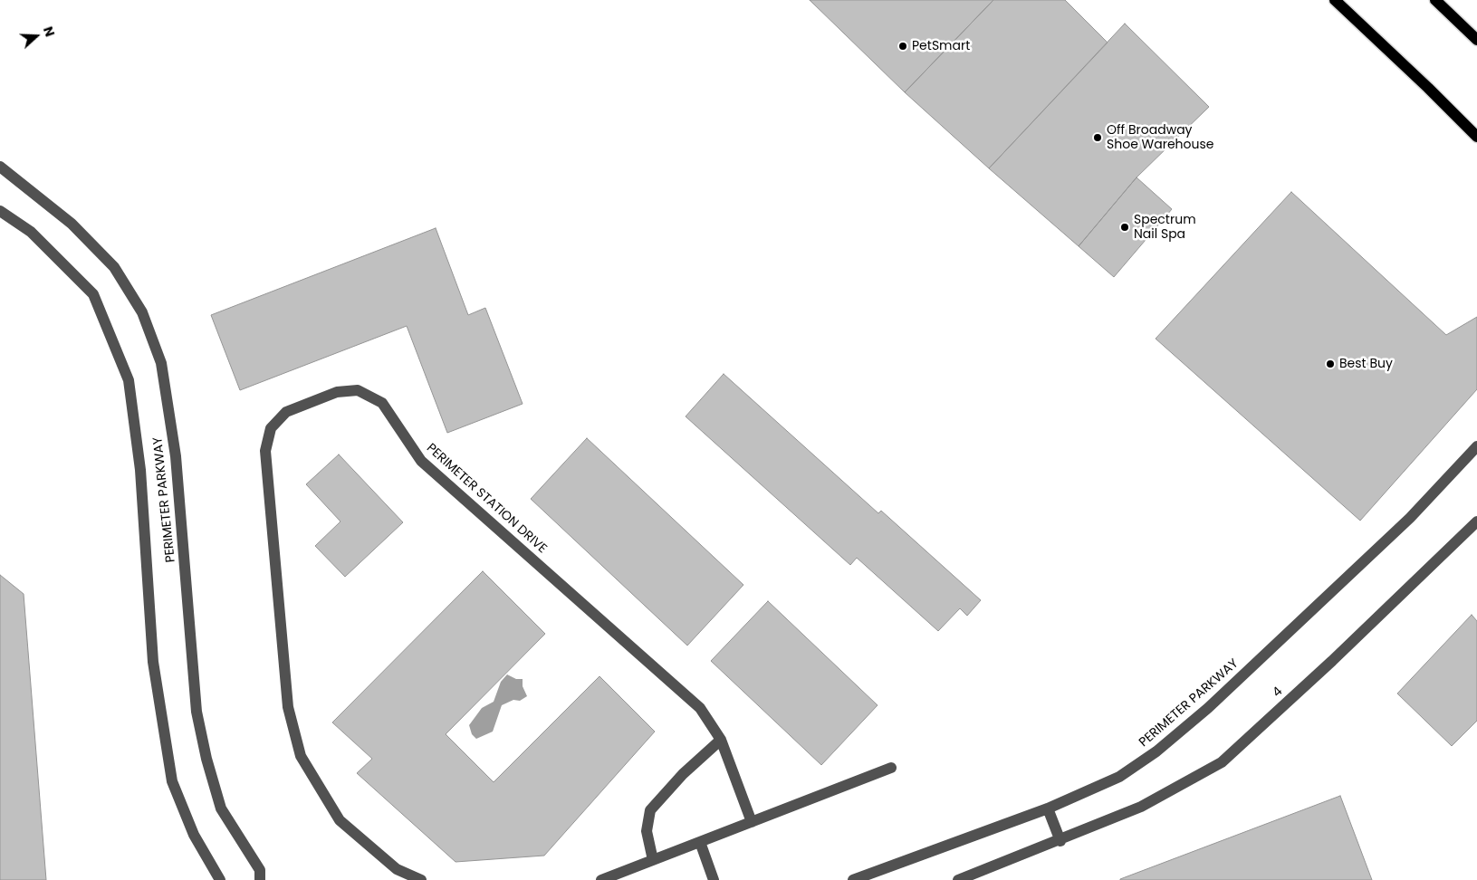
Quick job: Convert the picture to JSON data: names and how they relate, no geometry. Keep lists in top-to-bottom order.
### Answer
{
  "streets": {
    "street": ["PERIMETER STATION DRIVE", "PERIMETER PARKWAY", "4"]
  },
  "places": [
    "PetSmart",
    "Off Broadway Shoe Warehouse",
    "Spectrum Nail Spa",
    "Best Buy"
  ],
  "north": "right"
}
